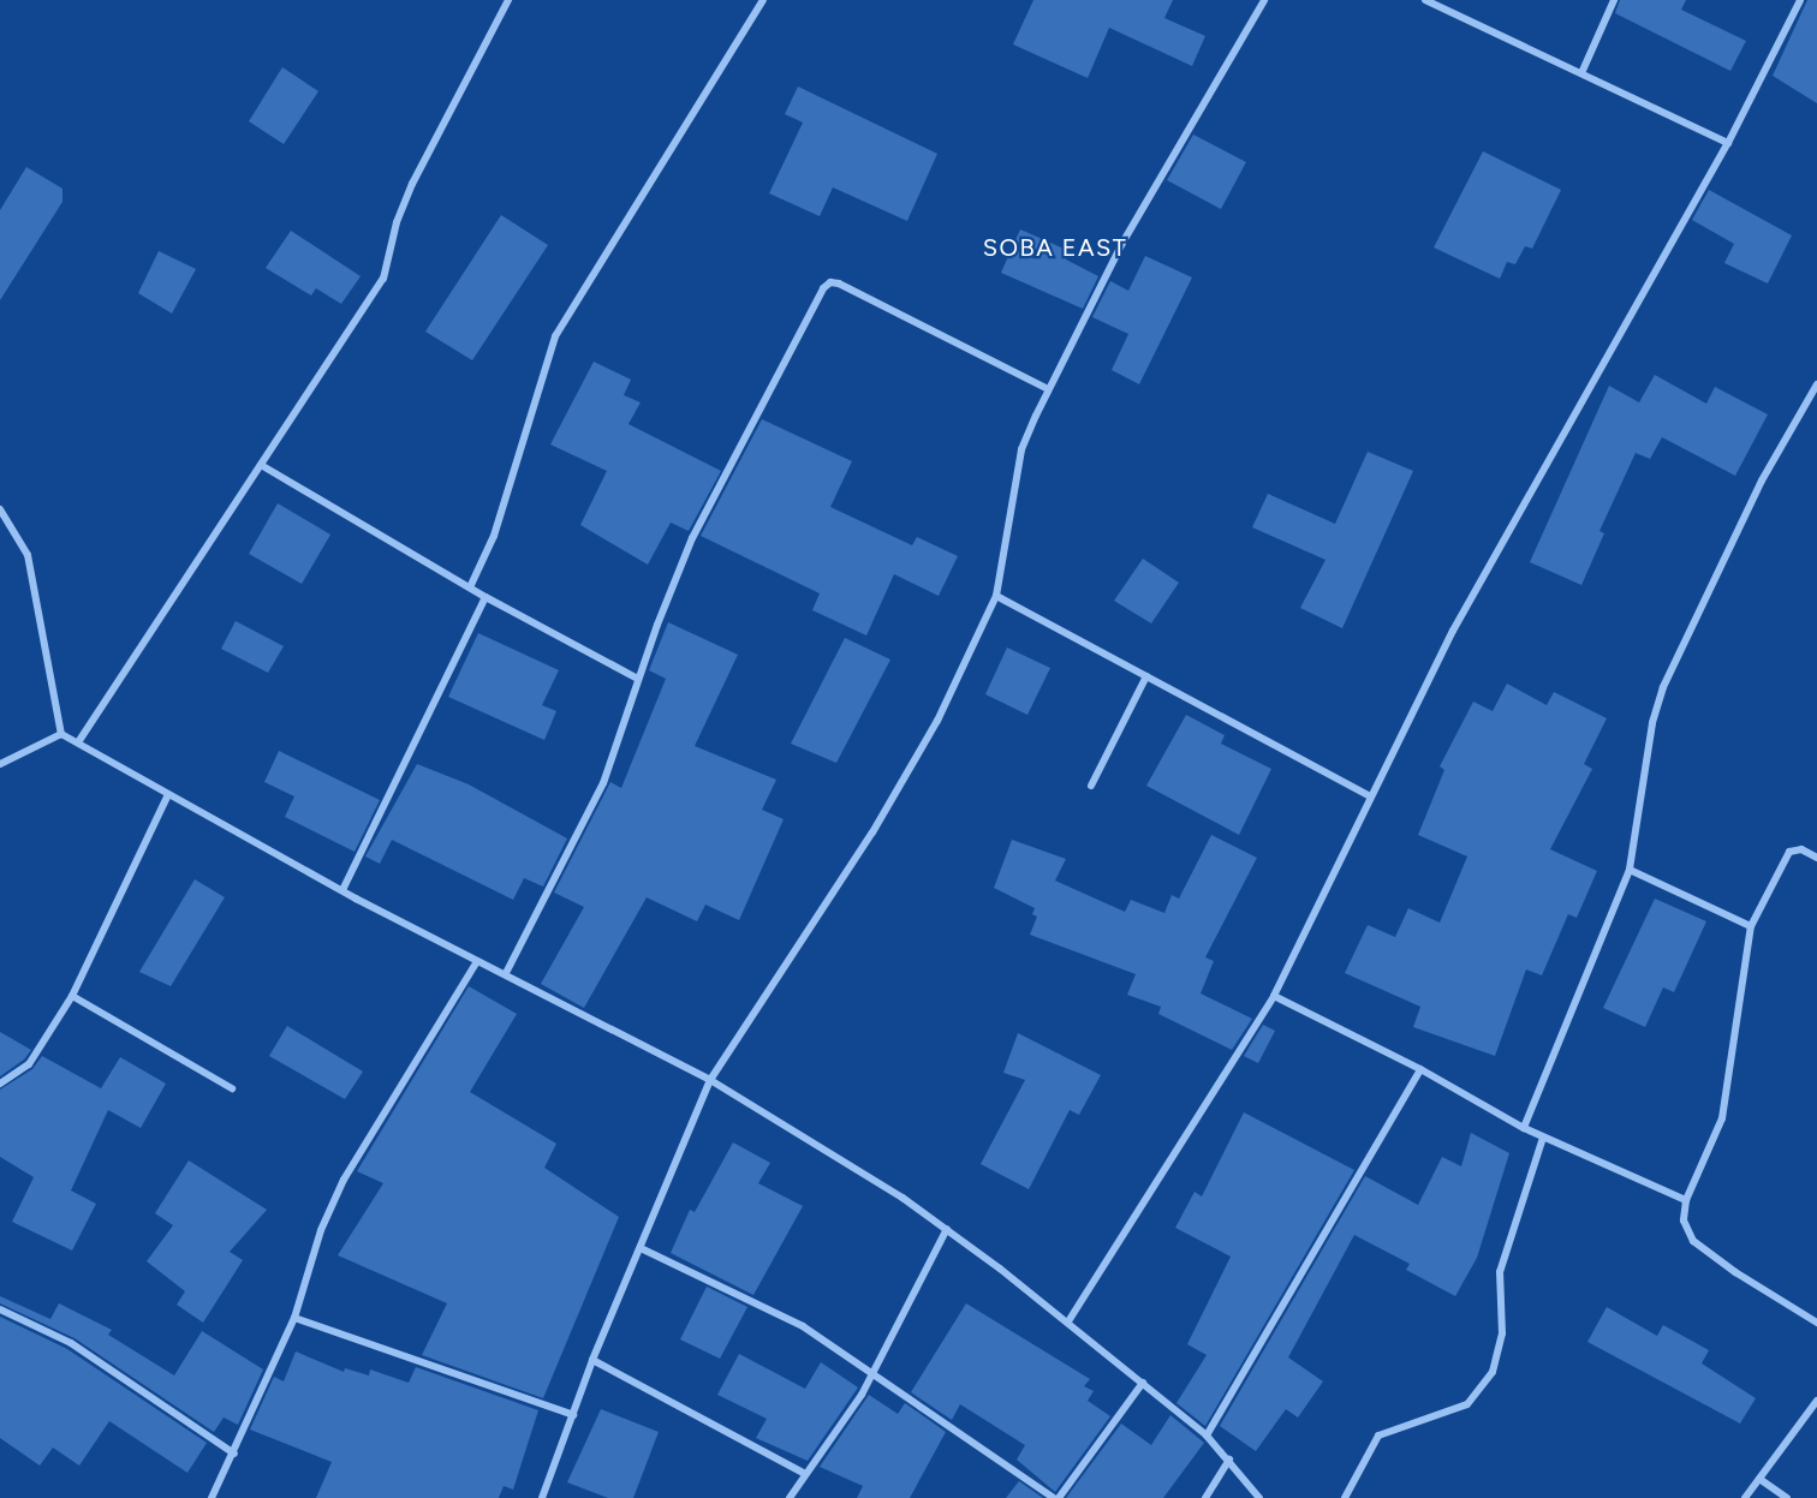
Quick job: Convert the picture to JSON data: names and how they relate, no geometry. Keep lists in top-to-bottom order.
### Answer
{
  "districts": ["SOBA EAST"]
}
